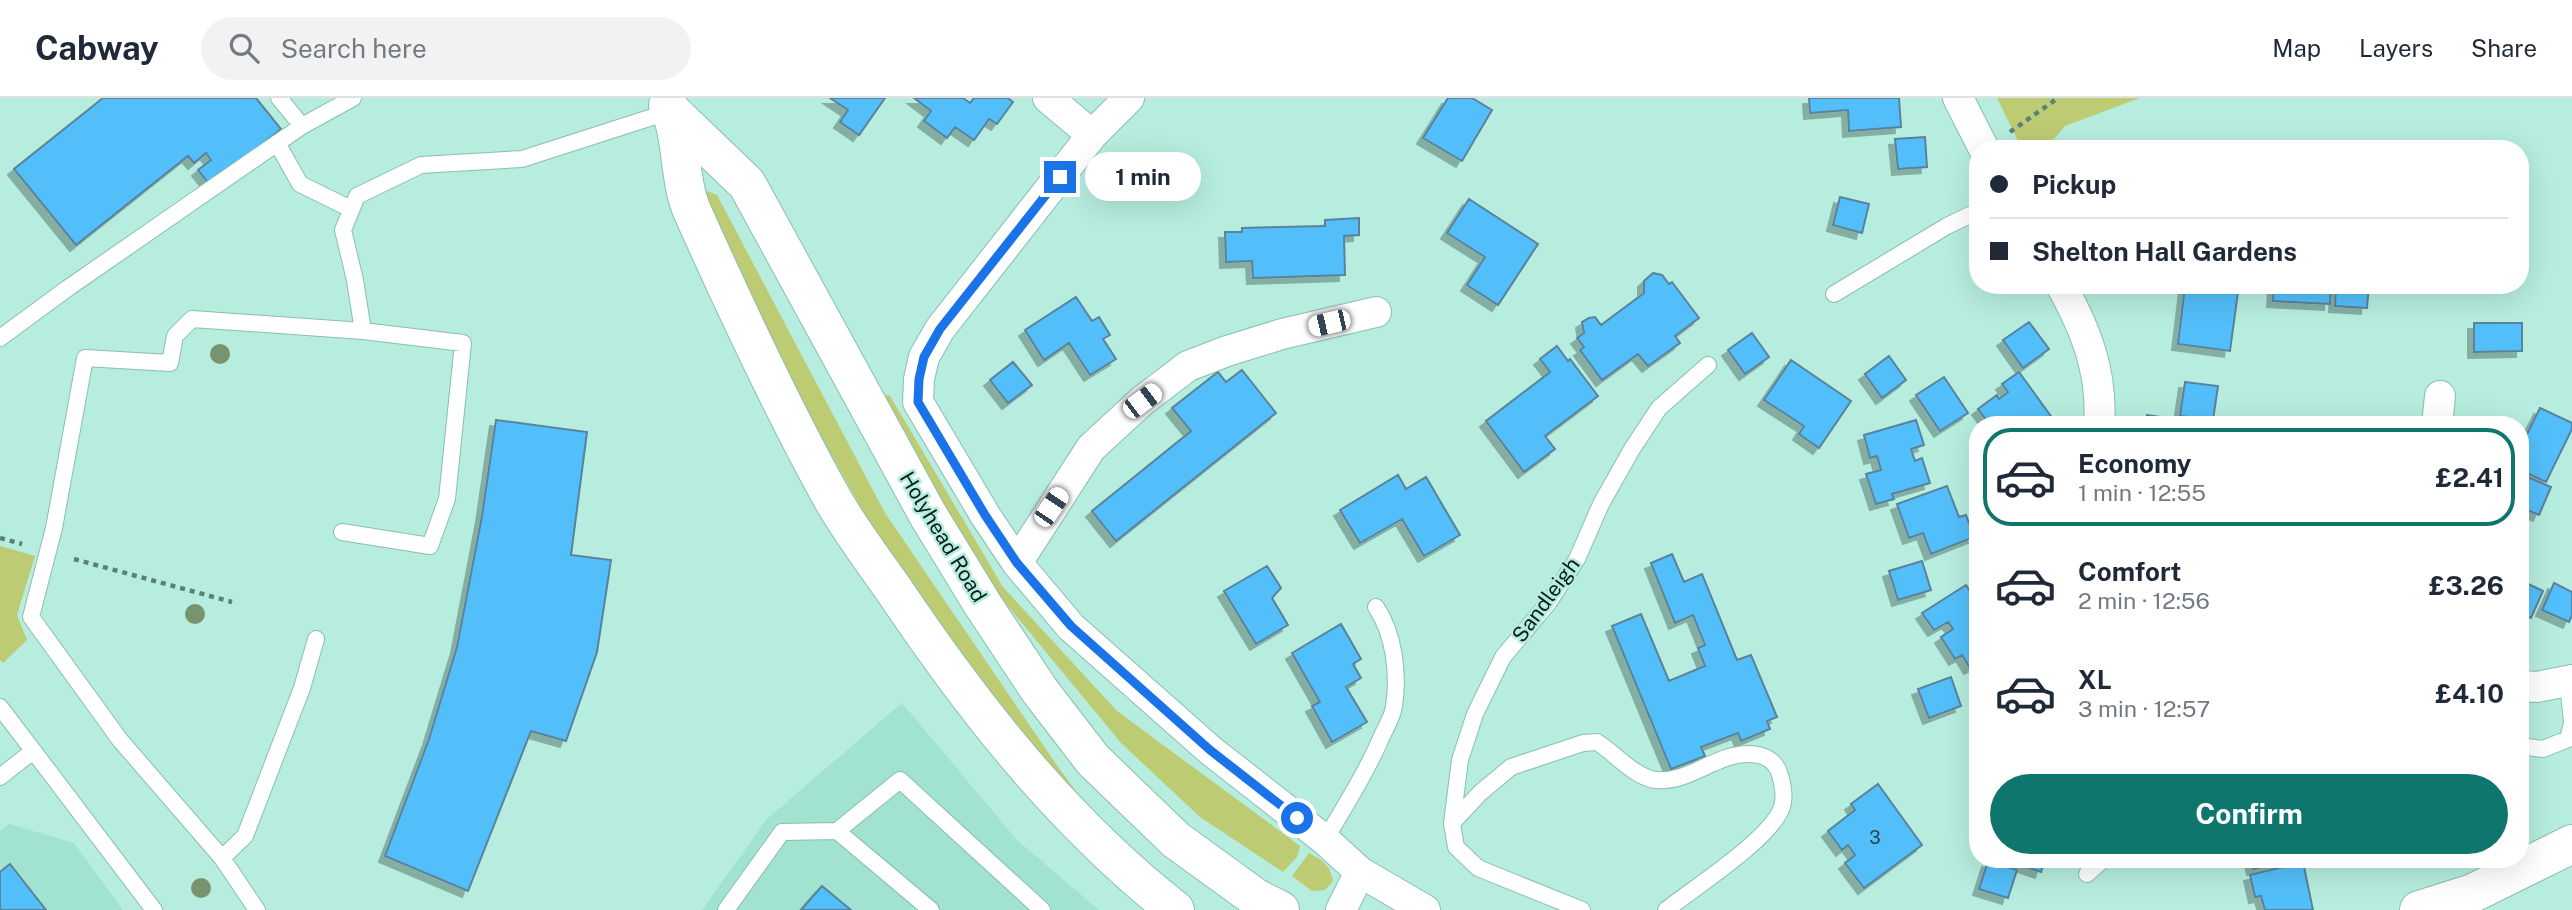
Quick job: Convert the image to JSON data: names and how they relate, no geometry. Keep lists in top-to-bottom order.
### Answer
{
  "streets": {
    "main road": ["Holyhead Road"],
    "lane": ["Sandleigh"]
  },
  "house_numbers": ["3"],
  "page": {
    "header": "Cabway",
    "search": "Search here",
    "nav": ["Map", "Layers", "Share"],
    "banner": ["Pickup", "Shelton Hall Gardens"],
    "bubble": "1 min",
    "list": [
      {
        "name": "Economy",
        "note": "1 min · 12:55",
        "value": "£2.41"
      },
      {
        "name": "Comfort",
        "note": "2 min · 12:56",
        "value": "£3.26"
      },
      {
        "name": "XL",
        "note": "3 min · 12:57",
        "value": "£4.10"
      }
    ],
    "buttons": "Confirm"
  }
}
